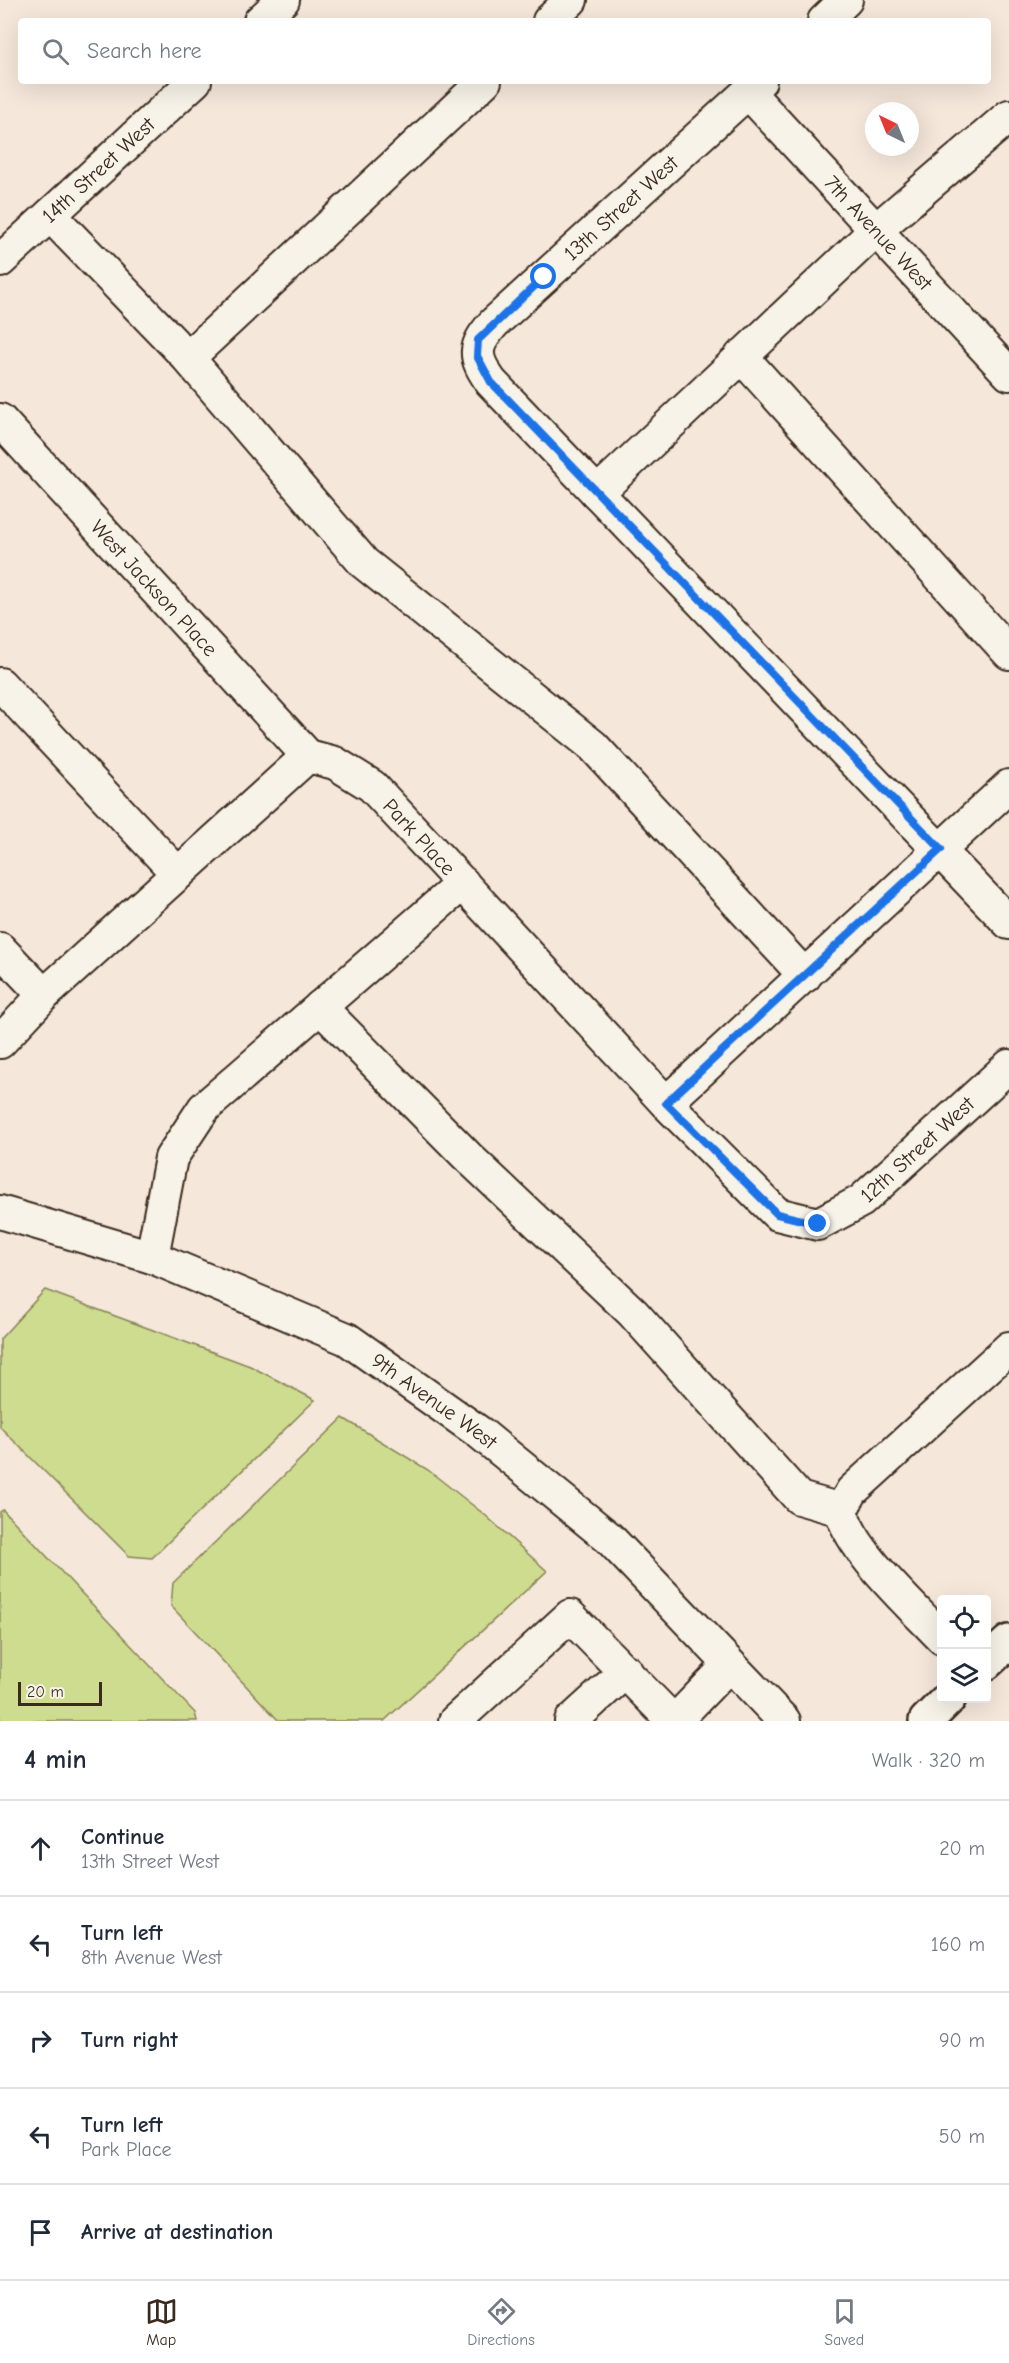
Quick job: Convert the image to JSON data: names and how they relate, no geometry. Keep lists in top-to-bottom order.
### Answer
{
  "streets": {
    "street": [
      "14th Street West",
      "13th Street West",
      "7th Avenue West",
      "West Jackson Place",
      "Park Place",
      "12th Street West",
      "9th Avenue West"
    ]
  },
  "crossings": [
    ["13th Street West", "7th Avenue West"],
    ["West Jackson Place", "Park Place"],
    ["Park Place", "12th Street West"]
  ],
  "scale_bar": "20 m",
  "north": "top left",
  "page": {
    "search": "Search here",
    "scale": "20 m",
    "heading": ["4 min", "Walk · 320 m"],
    "list": [
      ["Continue", "13th Street West", "20 m"],
      ["Turn left", "8th Avenue West", "160 m"],
      ["Turn right", "90 m"],
      ["Turn left", "Park Place", "50 m"],
      "Arrive at destination"
    ],
    "nav": ["Map", "Directions", "Saved"]
  }
}
